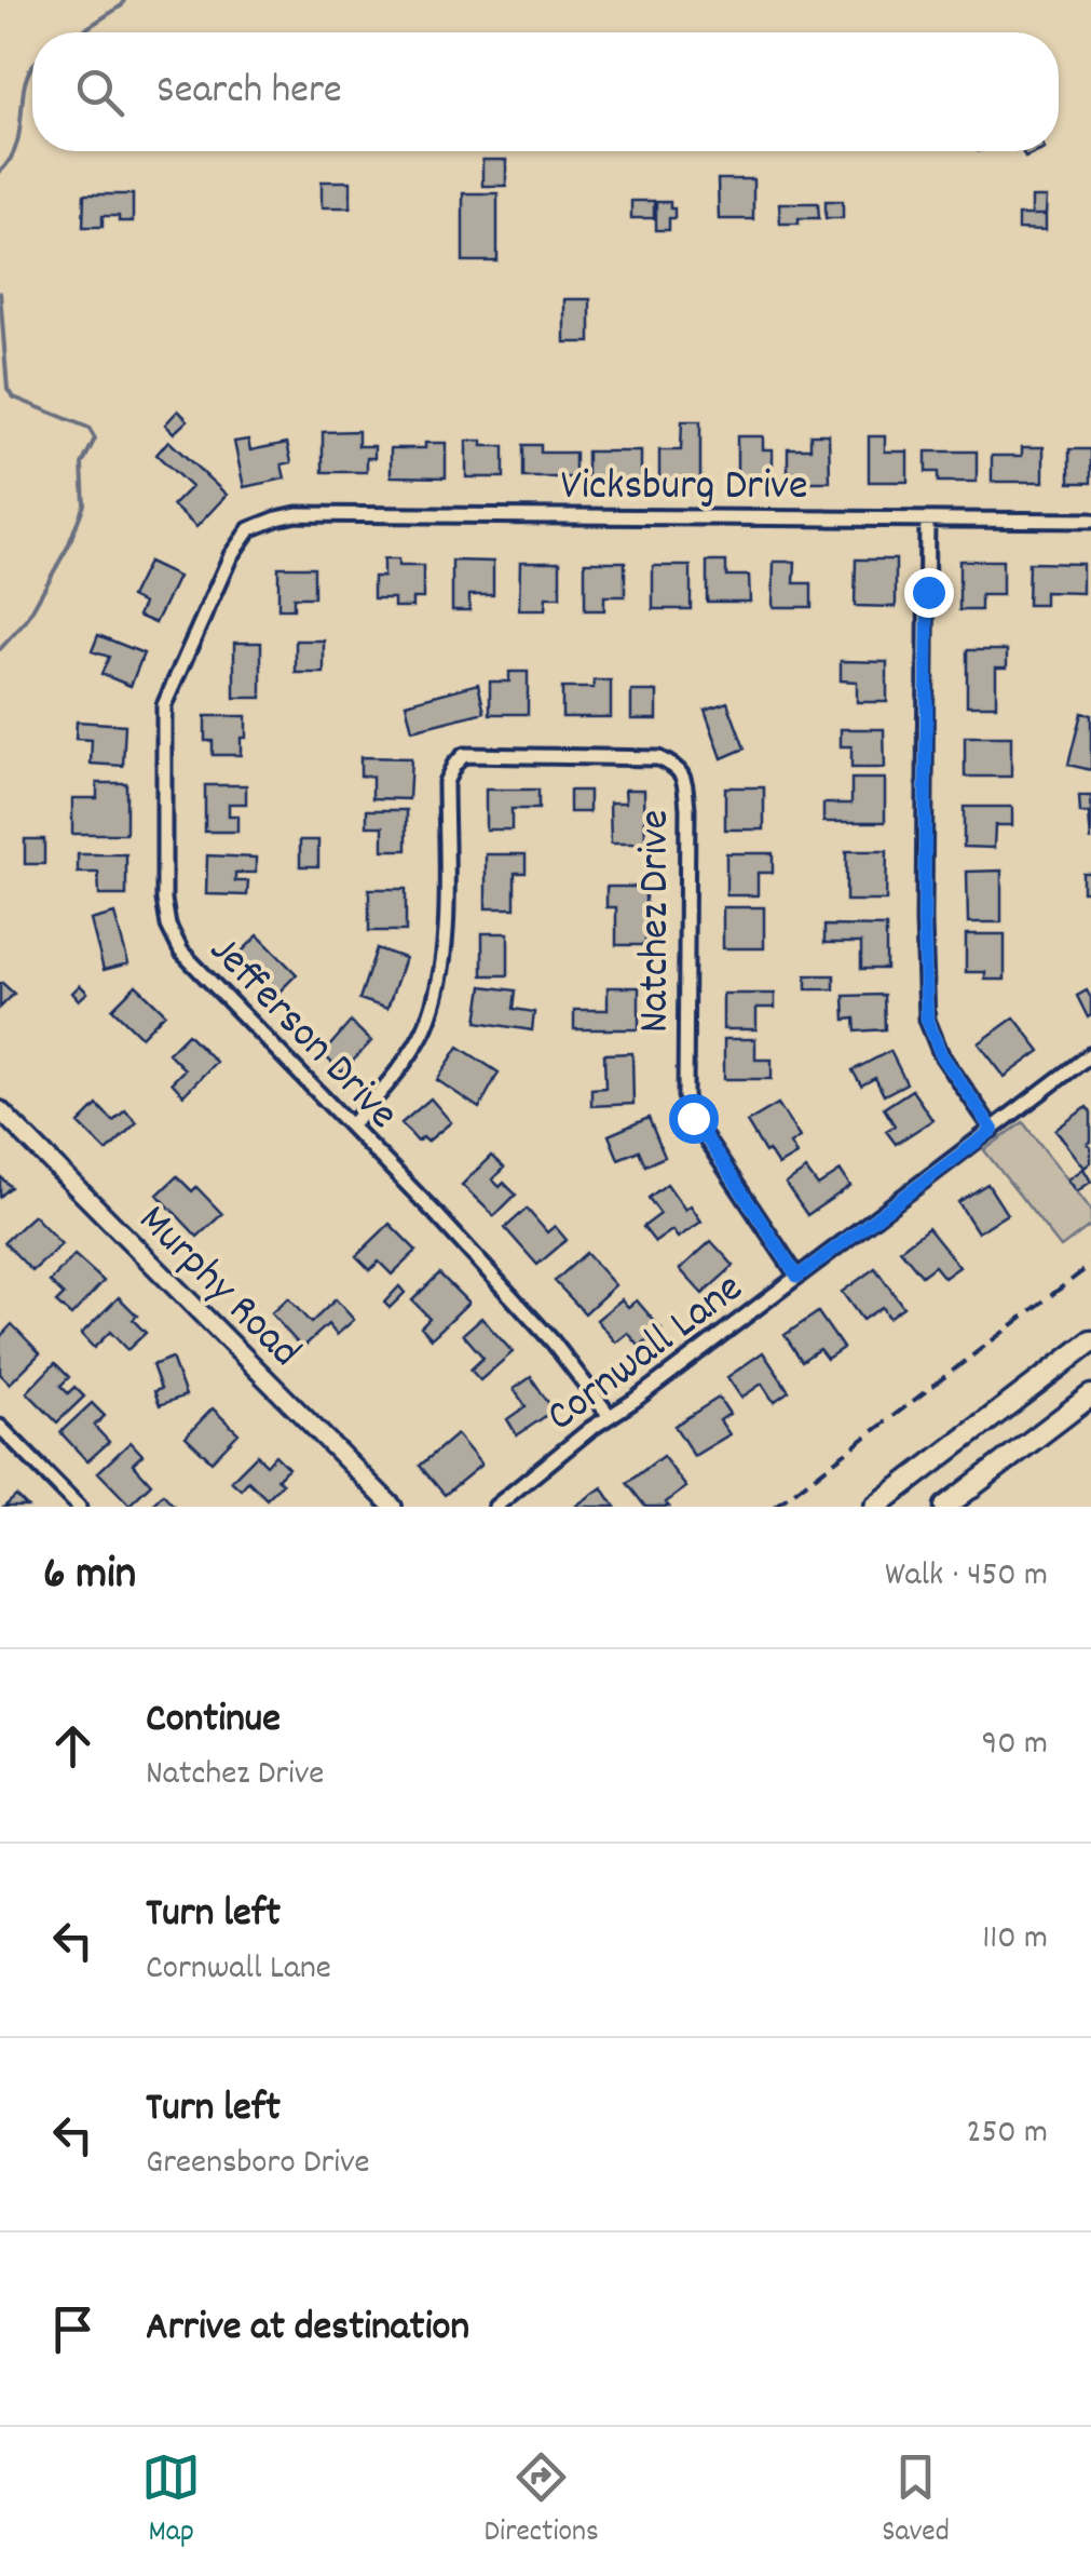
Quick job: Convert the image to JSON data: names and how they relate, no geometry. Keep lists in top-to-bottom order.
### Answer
{
  "streets": {
    "main road": ["Murphy Road"],
    "street": [
      "Vicksburg Drive",
      "Natchez Drive",
      "Jefferson Drive",
      "Cornwall Lane"
    ]
  },
  "crossings": [
    ["Vicksburg Drive", "Jefferson Drive"],
    ["Natchez Drive", "Jefferson Drive"],
    ["Natchez Drive", "Cornwall Lane"],
    ["Jefferson Drive", "Cornwall Lane"]
  ],
  "page": {
    "search": "Search here",
    "heading": ["6 min", "Walk · 450 m"],
    "list": [
      ["Continue", "Natchez Drive", "90 m"],
      ["Turn left", "Cornwall Lane", "110 m"],
      ["Turn left", "Greensboro Drive", "250 m"],
      "Arrive at destination"
    ],
    "nav": ["Map", "Directions", "Saved"]
  }
}
